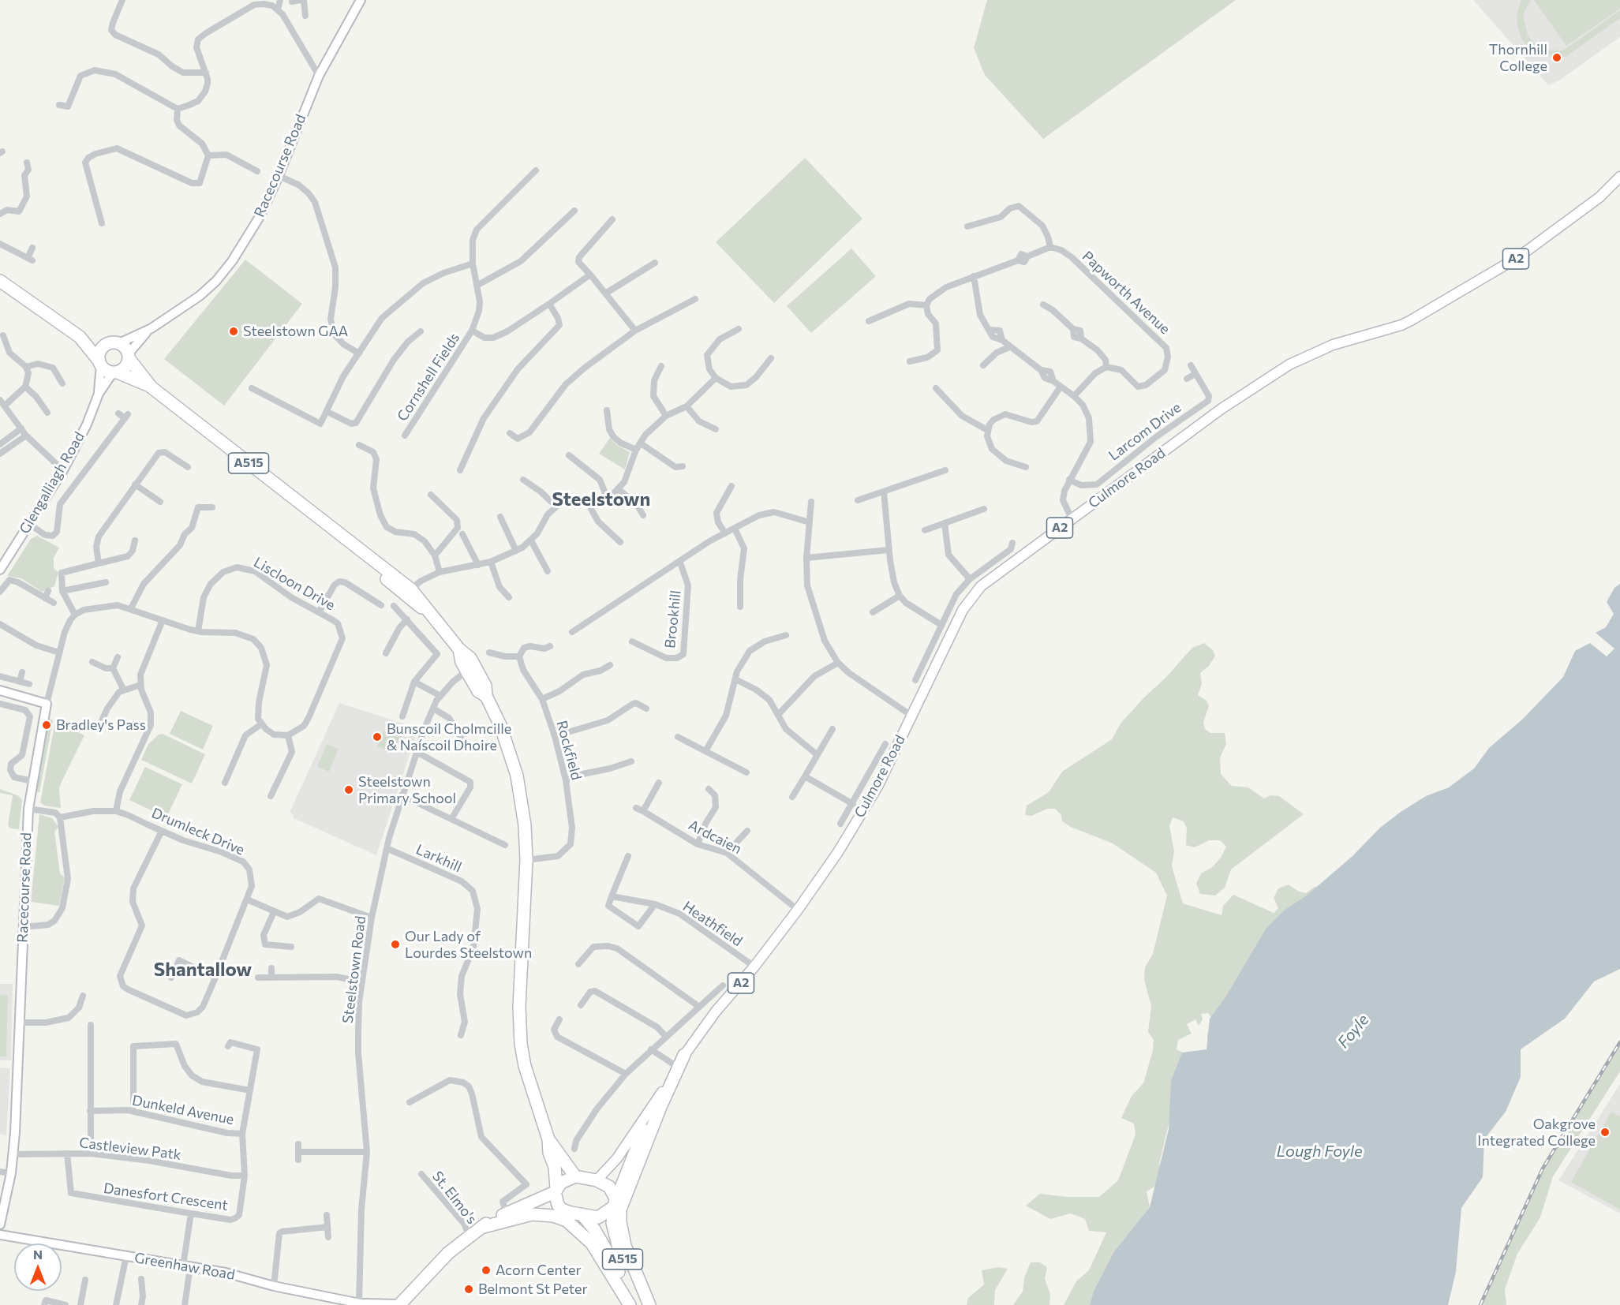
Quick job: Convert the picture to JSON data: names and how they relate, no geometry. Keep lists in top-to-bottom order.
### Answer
{
  "streets": {
    "highway": ["A515"],
    "main road": [
      "Racecourse Road",
      "A2",
      "Culmore Road",
      "Glengalliagh Road",
      "Greenhaw Road"
    ],
    "street": [
      "Papworth Avenue",
      "Cornshell Fields",
      "Larcom Drive",
      "Liscloon Drive",
      "Brookhill",
      "Rockfield",
      "Drumleck Drive",
      "Ardcaien",
      "Larkhill",
      "Heathfield",
      "Steelstown Road",
      "Dunkeld Avenue",
      "Castleview Patk",
      "Danesfort Crescent",
      "St. Elmo's"
    ]
  },
  "crossings": [
    ["Racecourse Road", "A515"],
    ["Racecourse Road", "Glengalliagh Road"],
    ["Racecourse Road", "Drumleck Drive"],
    ["Racecourse Road", "Castleview Patk"],
    ["A515", "Culmore Road"],
    ["A515", "Glengalliagh Road"],
    ["A515", "Rockfield"],
    ["A515", "Steelstown Road"],
    ["Culmore Road", "Ardcaien"],
    ["Culmore Road", "Heathfield"],
    ["Larkhill", "Steelstown Road"],
    ["Steelstown Road", "Greenhaw Road"],
    ["Dunkeld Avenue", "Danesfort Crescent"],
    ["Castleview Patk", "Danesfort Crescent"]
  ],
  "districts": ["Steelstown", "Shantallow"],
  "water": ["Foyle", "Lough Foyle"],
  "places": [
    "Thornhill College",
    "Steelstown GAA",
    "Bradley's Pass",
    "Bunscoil Cholmcille & Naíscoil Dhoire",
    "Steelstown Primary School",
    "Our Lady of Lourdes Steelstown",
    "Oakgrove Integrated College",
    "Acorn Center",
    "Belmont St Peter"
  ],
  "north": "top"
}
